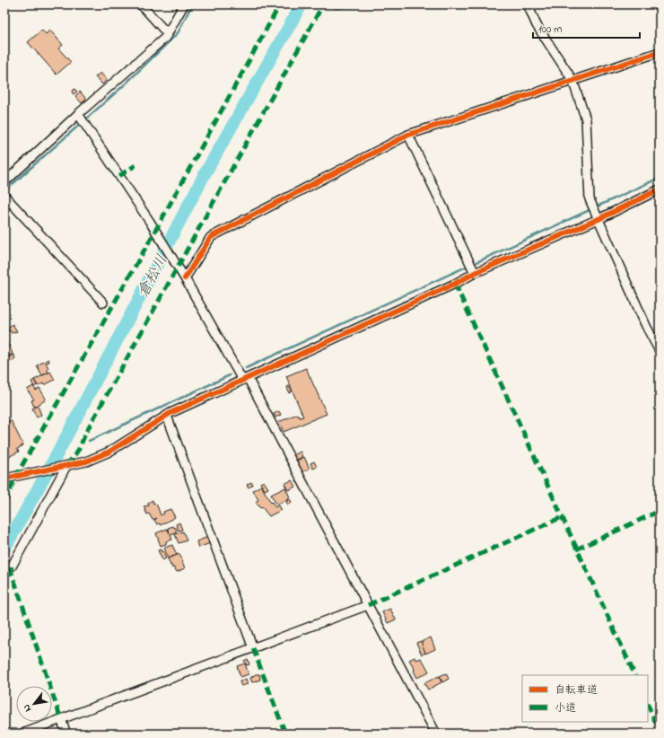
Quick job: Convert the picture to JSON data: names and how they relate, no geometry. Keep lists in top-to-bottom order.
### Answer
{
  "water": ["倉松川"],
  "legend": ["自転車道", "小道"],
  "scale_bar": "100 m",
  "north": "bottom left"
}
